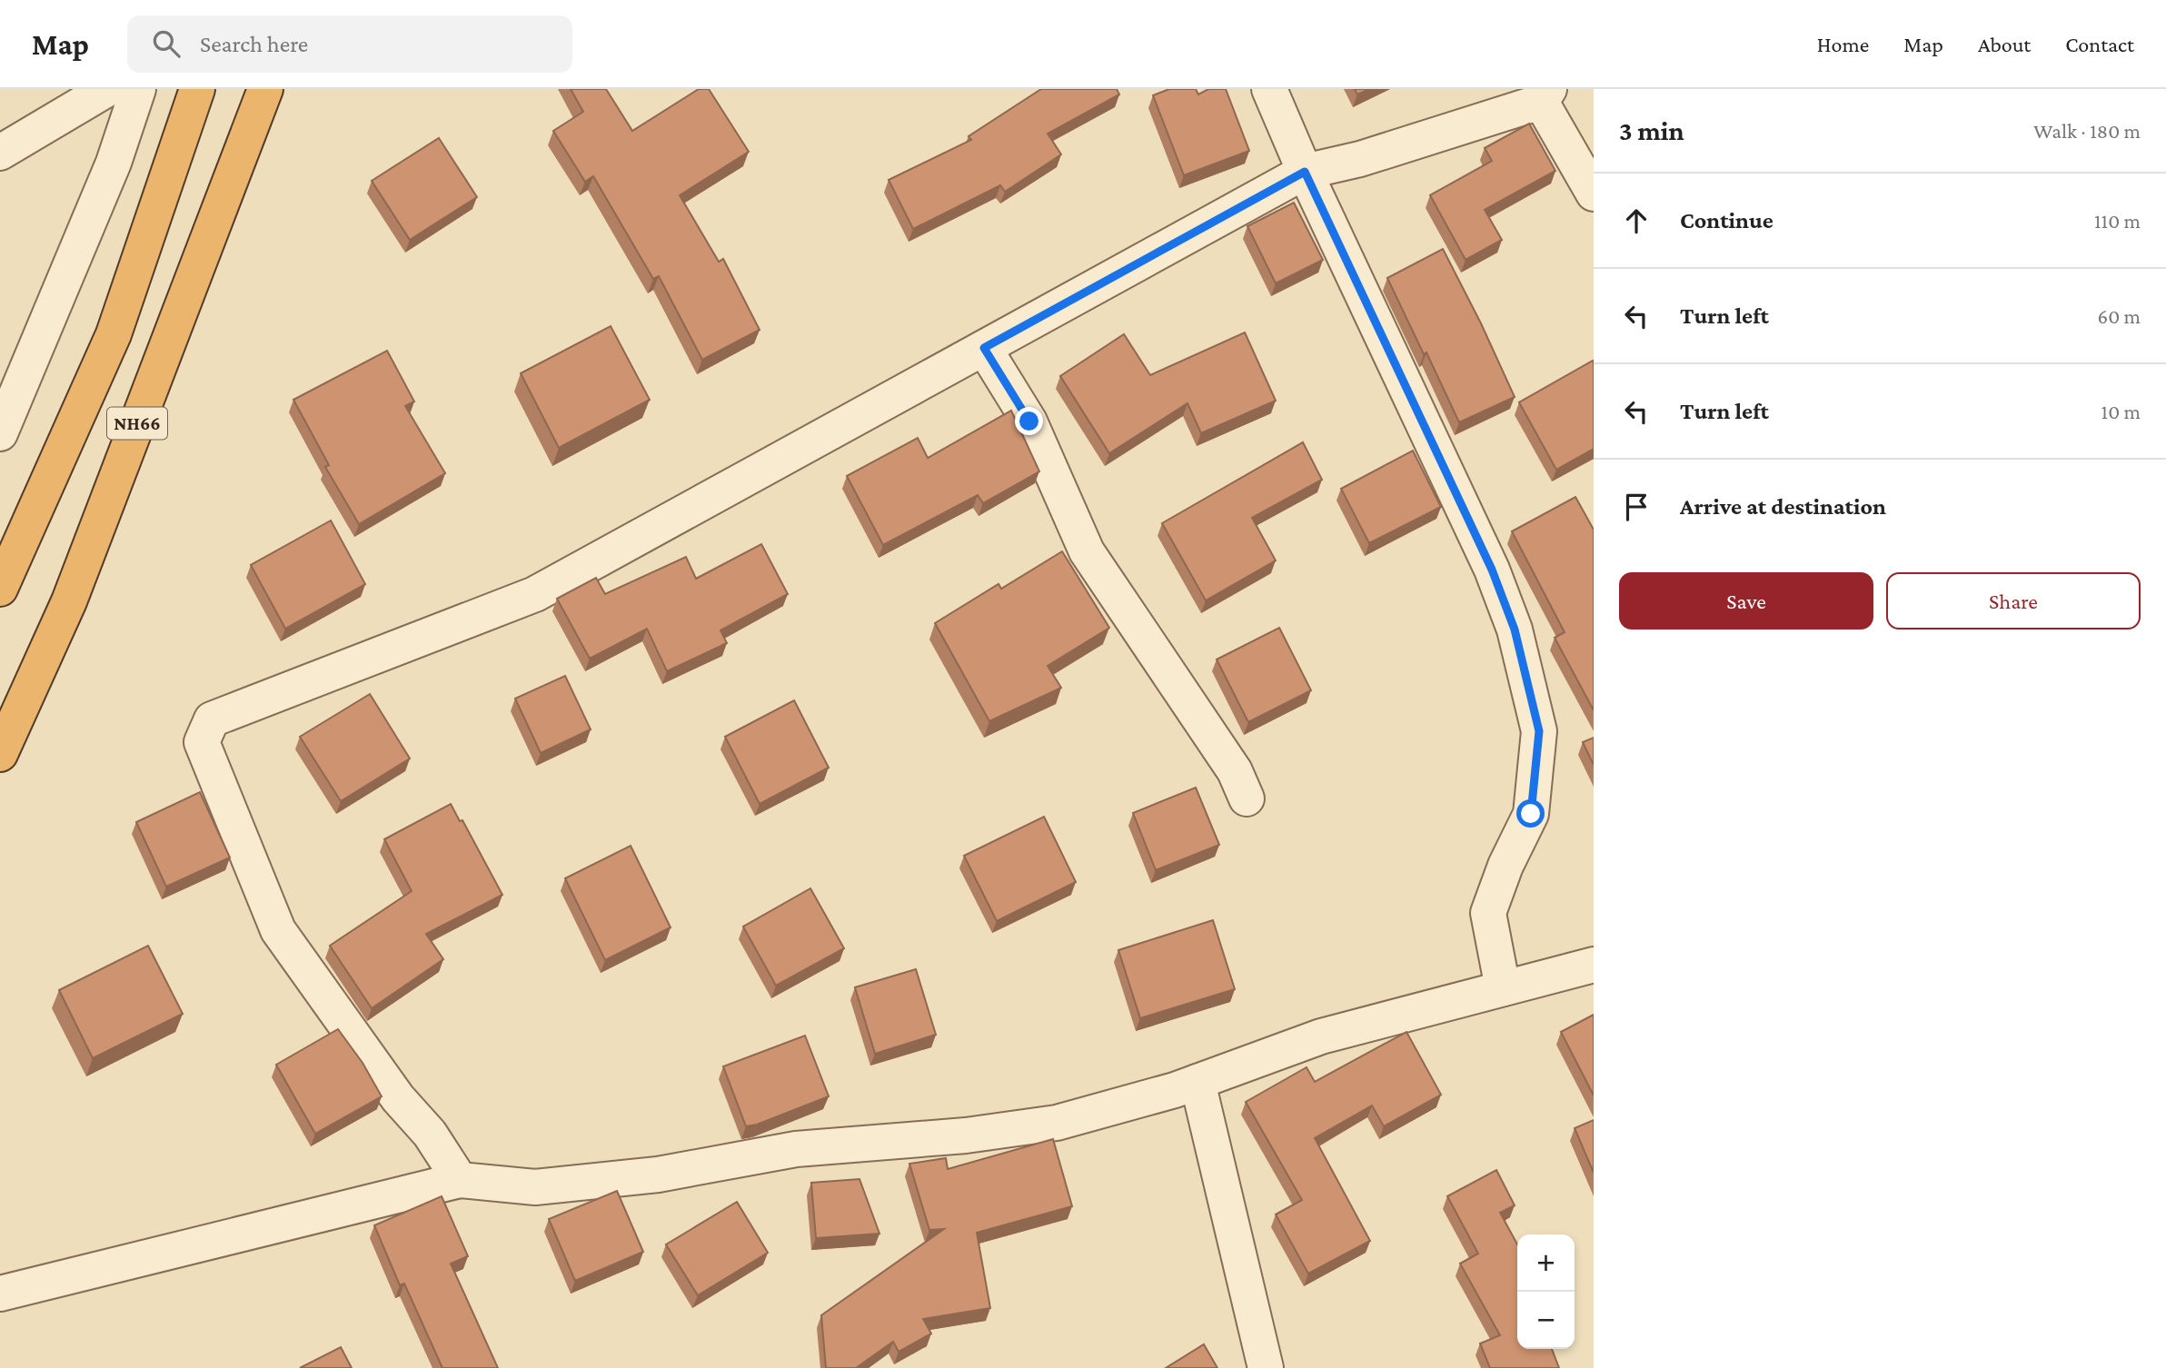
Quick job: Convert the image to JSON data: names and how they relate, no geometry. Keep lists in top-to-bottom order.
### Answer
{
  "streets": {
    "highway": ["NH66"]
  },
  "page": {
    "header": "Map",
    "search": "Search here",
    "nav": [
      "Home",
      "Map",
      "About",
      "Contact"
    ],
    "heading": ["3 min", "Walk · 180 m"],
    "list": [
      ["Continue", "110 m"],
      ["Turn left", "60 m"],
      ["Turn left", "10 m"],
      "Arrive at destination"
    ],
    "buttons": ["Save", "Share"],
    "map_buttons": ["+", "−"]
  }
}
